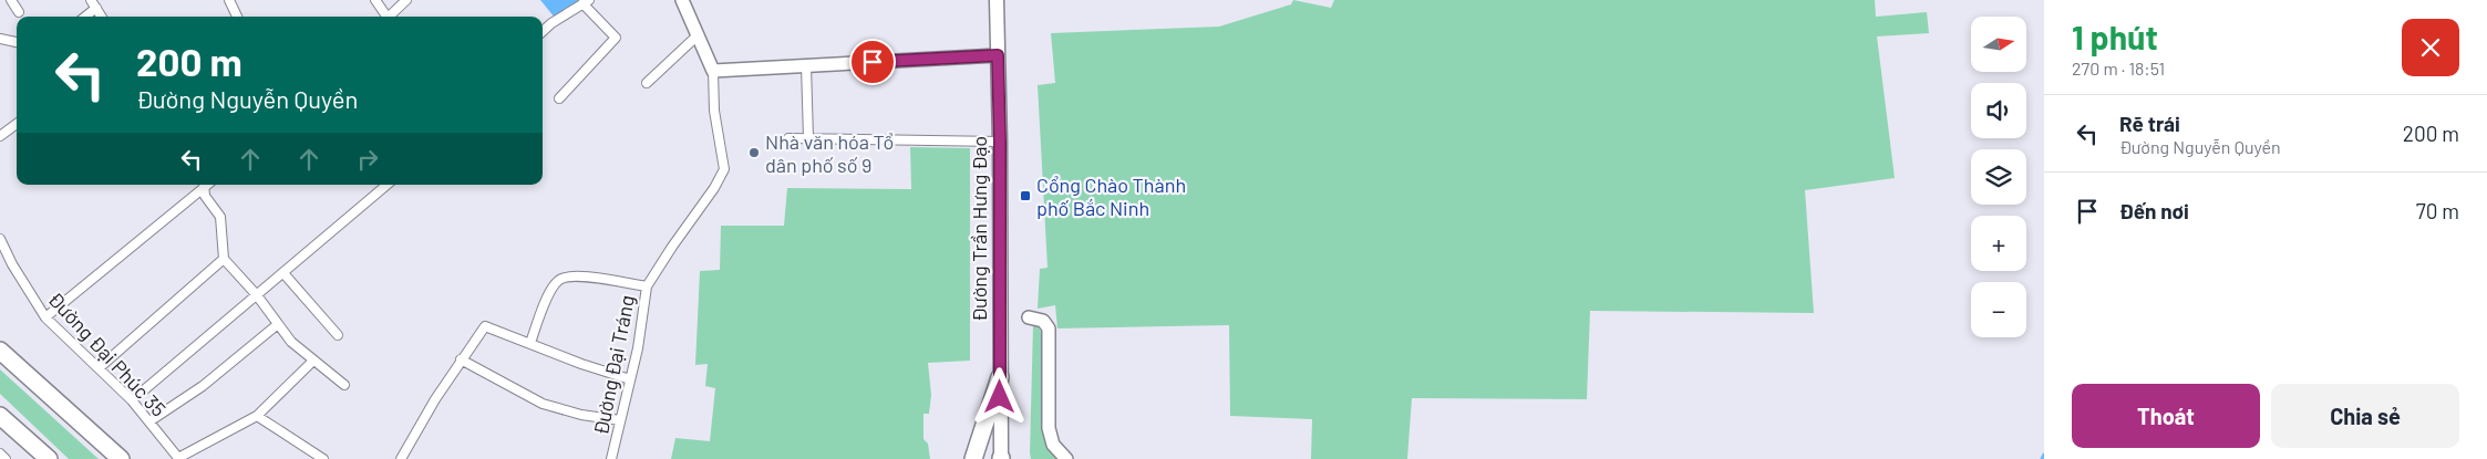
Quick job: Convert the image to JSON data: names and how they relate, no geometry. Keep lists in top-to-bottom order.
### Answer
{
  "streets": {
    "main road": ["Đường Trần Hưng Đạo"],
    "street": ["Đường Đại Phúc 35", "Đường Đại Tráng"]
  },
  "places": {
    "other": ["Nhà văn hóa Tổ dân phố số 9"],
    "transit": ["Cổng Chào Thành phố Bắc Ninh"]
  },
  "north": "right",
  "page": {
    "heading": ["1 phút", "270 m · 18:51"],
    "map_buttons": ["+", "−"],
    "turn": ["200 m", "Đường Nguyễn Quyền"],
    "list": [
      {
        "name": "Rẽ trái",
        "note": "Đường Nguyễn Quyền",
        "value": "200 m"
      },
      {
        "name": "Đến nơi",
        "value": "70 m"
      }
    ],
    "buttons": ["Thoát", "Chia sẻ"]
  }
}
